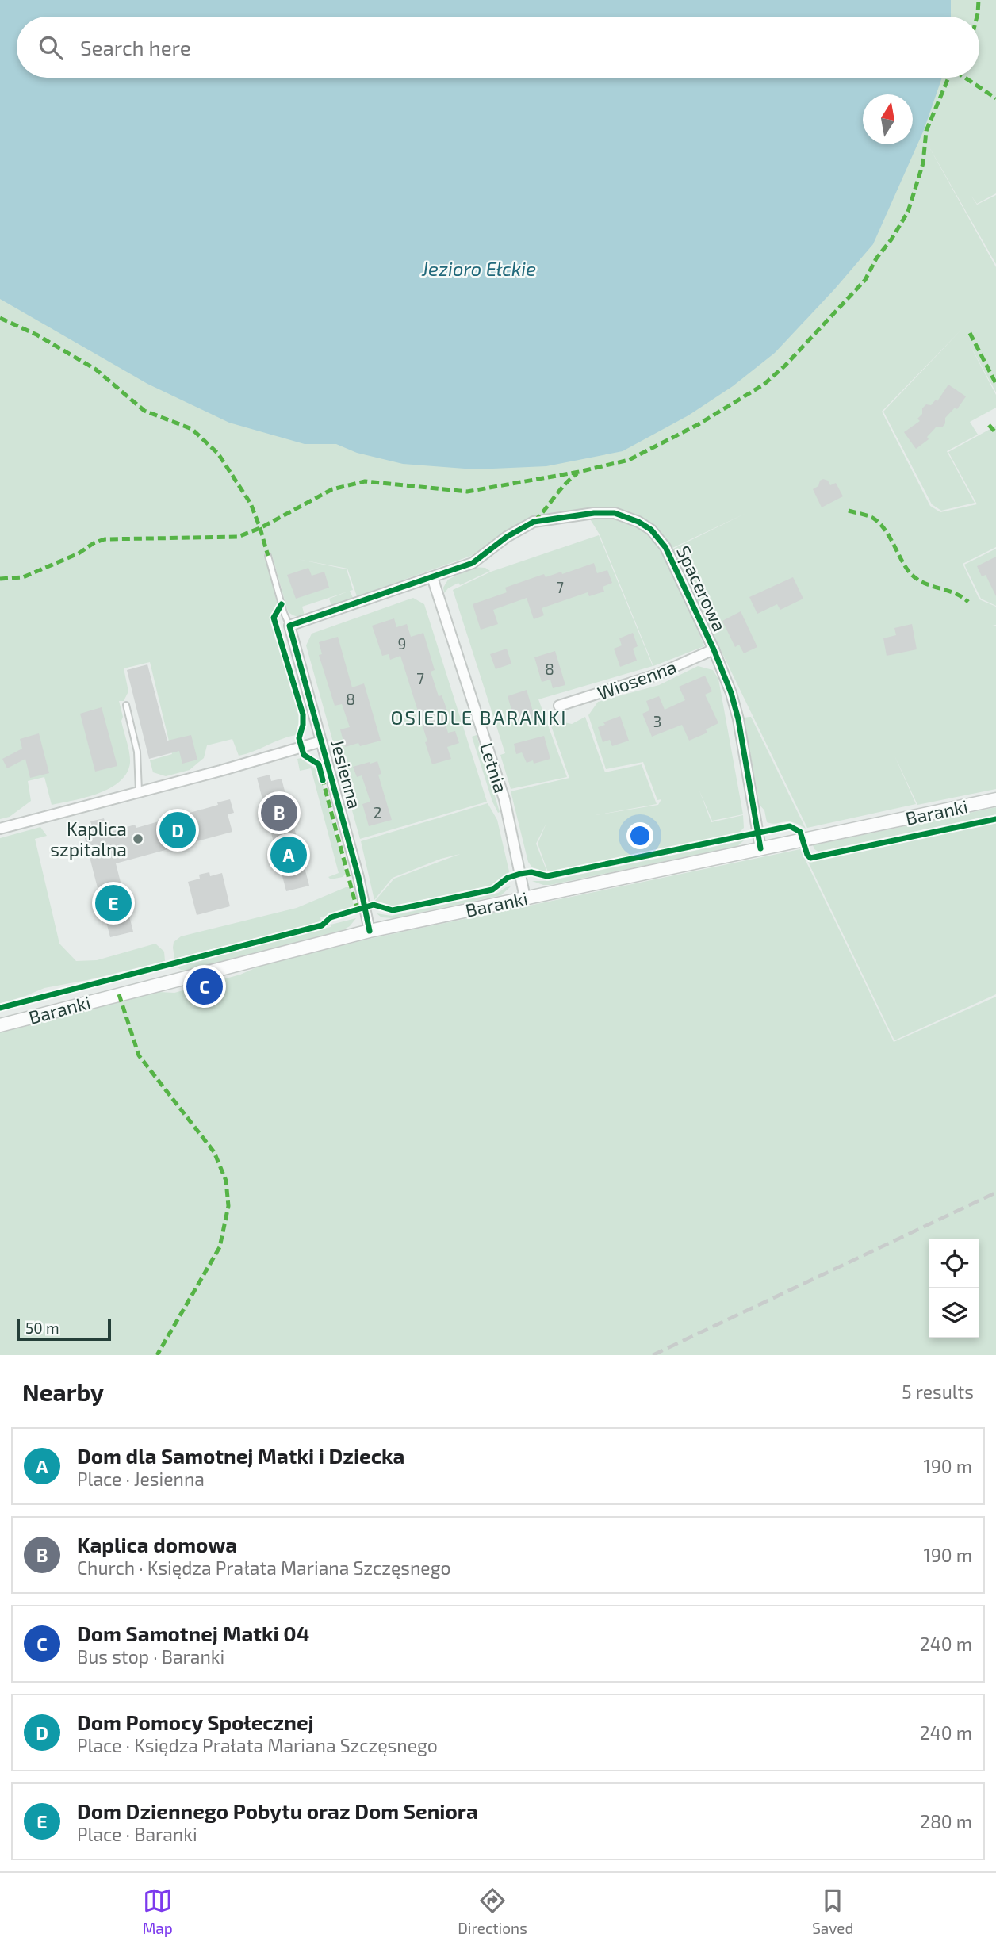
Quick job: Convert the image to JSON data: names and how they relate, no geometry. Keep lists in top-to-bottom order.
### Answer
{
  "streets": {
    "street": [
      "Spacerowa",
      "Wiosenna",
      "Letnia",
      "Jesienna",
      "Baranki"
    ]
  },
  "crossings": [
    ["Spacerowa", "Wiosenna"],
    ["Spacerowa", "Letnia"],
    ["Spacerowa", "Jesienna"],
    ["Spacerowa", "Baranki"],
    ["Letnia", "Baranki"],
    ["Jesienna", "Baranki"]
  ],
  "districts": ["OSIEDLE BARANKI"],
  "water": ["Jezioro Ełckie"],
  "places": ["Kaplica szpitalna"],
  "house_numbers": [
    "7",
    "9",
    "8",
    "7",
    "8",
    "3",
    "2"
  ],
  "scale_bar": "50 m",
  "north": "top",
  "page": {
    "search": "Search here",
    "pins": [
      "B",
      "D",
      "A",
      "E",
      "C"
    ],
    "scale": "50 m",
    "heading": ["Nearby", "5 results"],
    "list": [
      {
        "mark": "A",
        "name": "Dom dla Samotnej Matki i Dziecka",
        "note": "Place · Jesienna",
        "value": "190 m"
      },
      {
        "mark": "B",
        "name": "Kaplica domowa",
        "note": "Church · Księdza Prałata Mariana Szczęsnego",
        "value": "190 m"
      },
      {
        "mark": "C",
        "name": "Dom Samotnej Matki 04",
        "note": "Bus stop · Baranki",
        "value": "240 m"
      },
      {
        "mark": "D",
        "name": "Dom Pomocy Społecznej",
        "note": "Place · Księdza Prałata Mariana Szczęsnego",
        "value": "240 m"
      },
      {
        "mark": "E",
        "name": "Dom Dziennego Pobytu oraz Dom Seniora",
        "note": "Place · Baranki",
        "value": "280 m"
      }
    ],
    "nav": ["Map", "Directions", "Saved"]
  }
}
